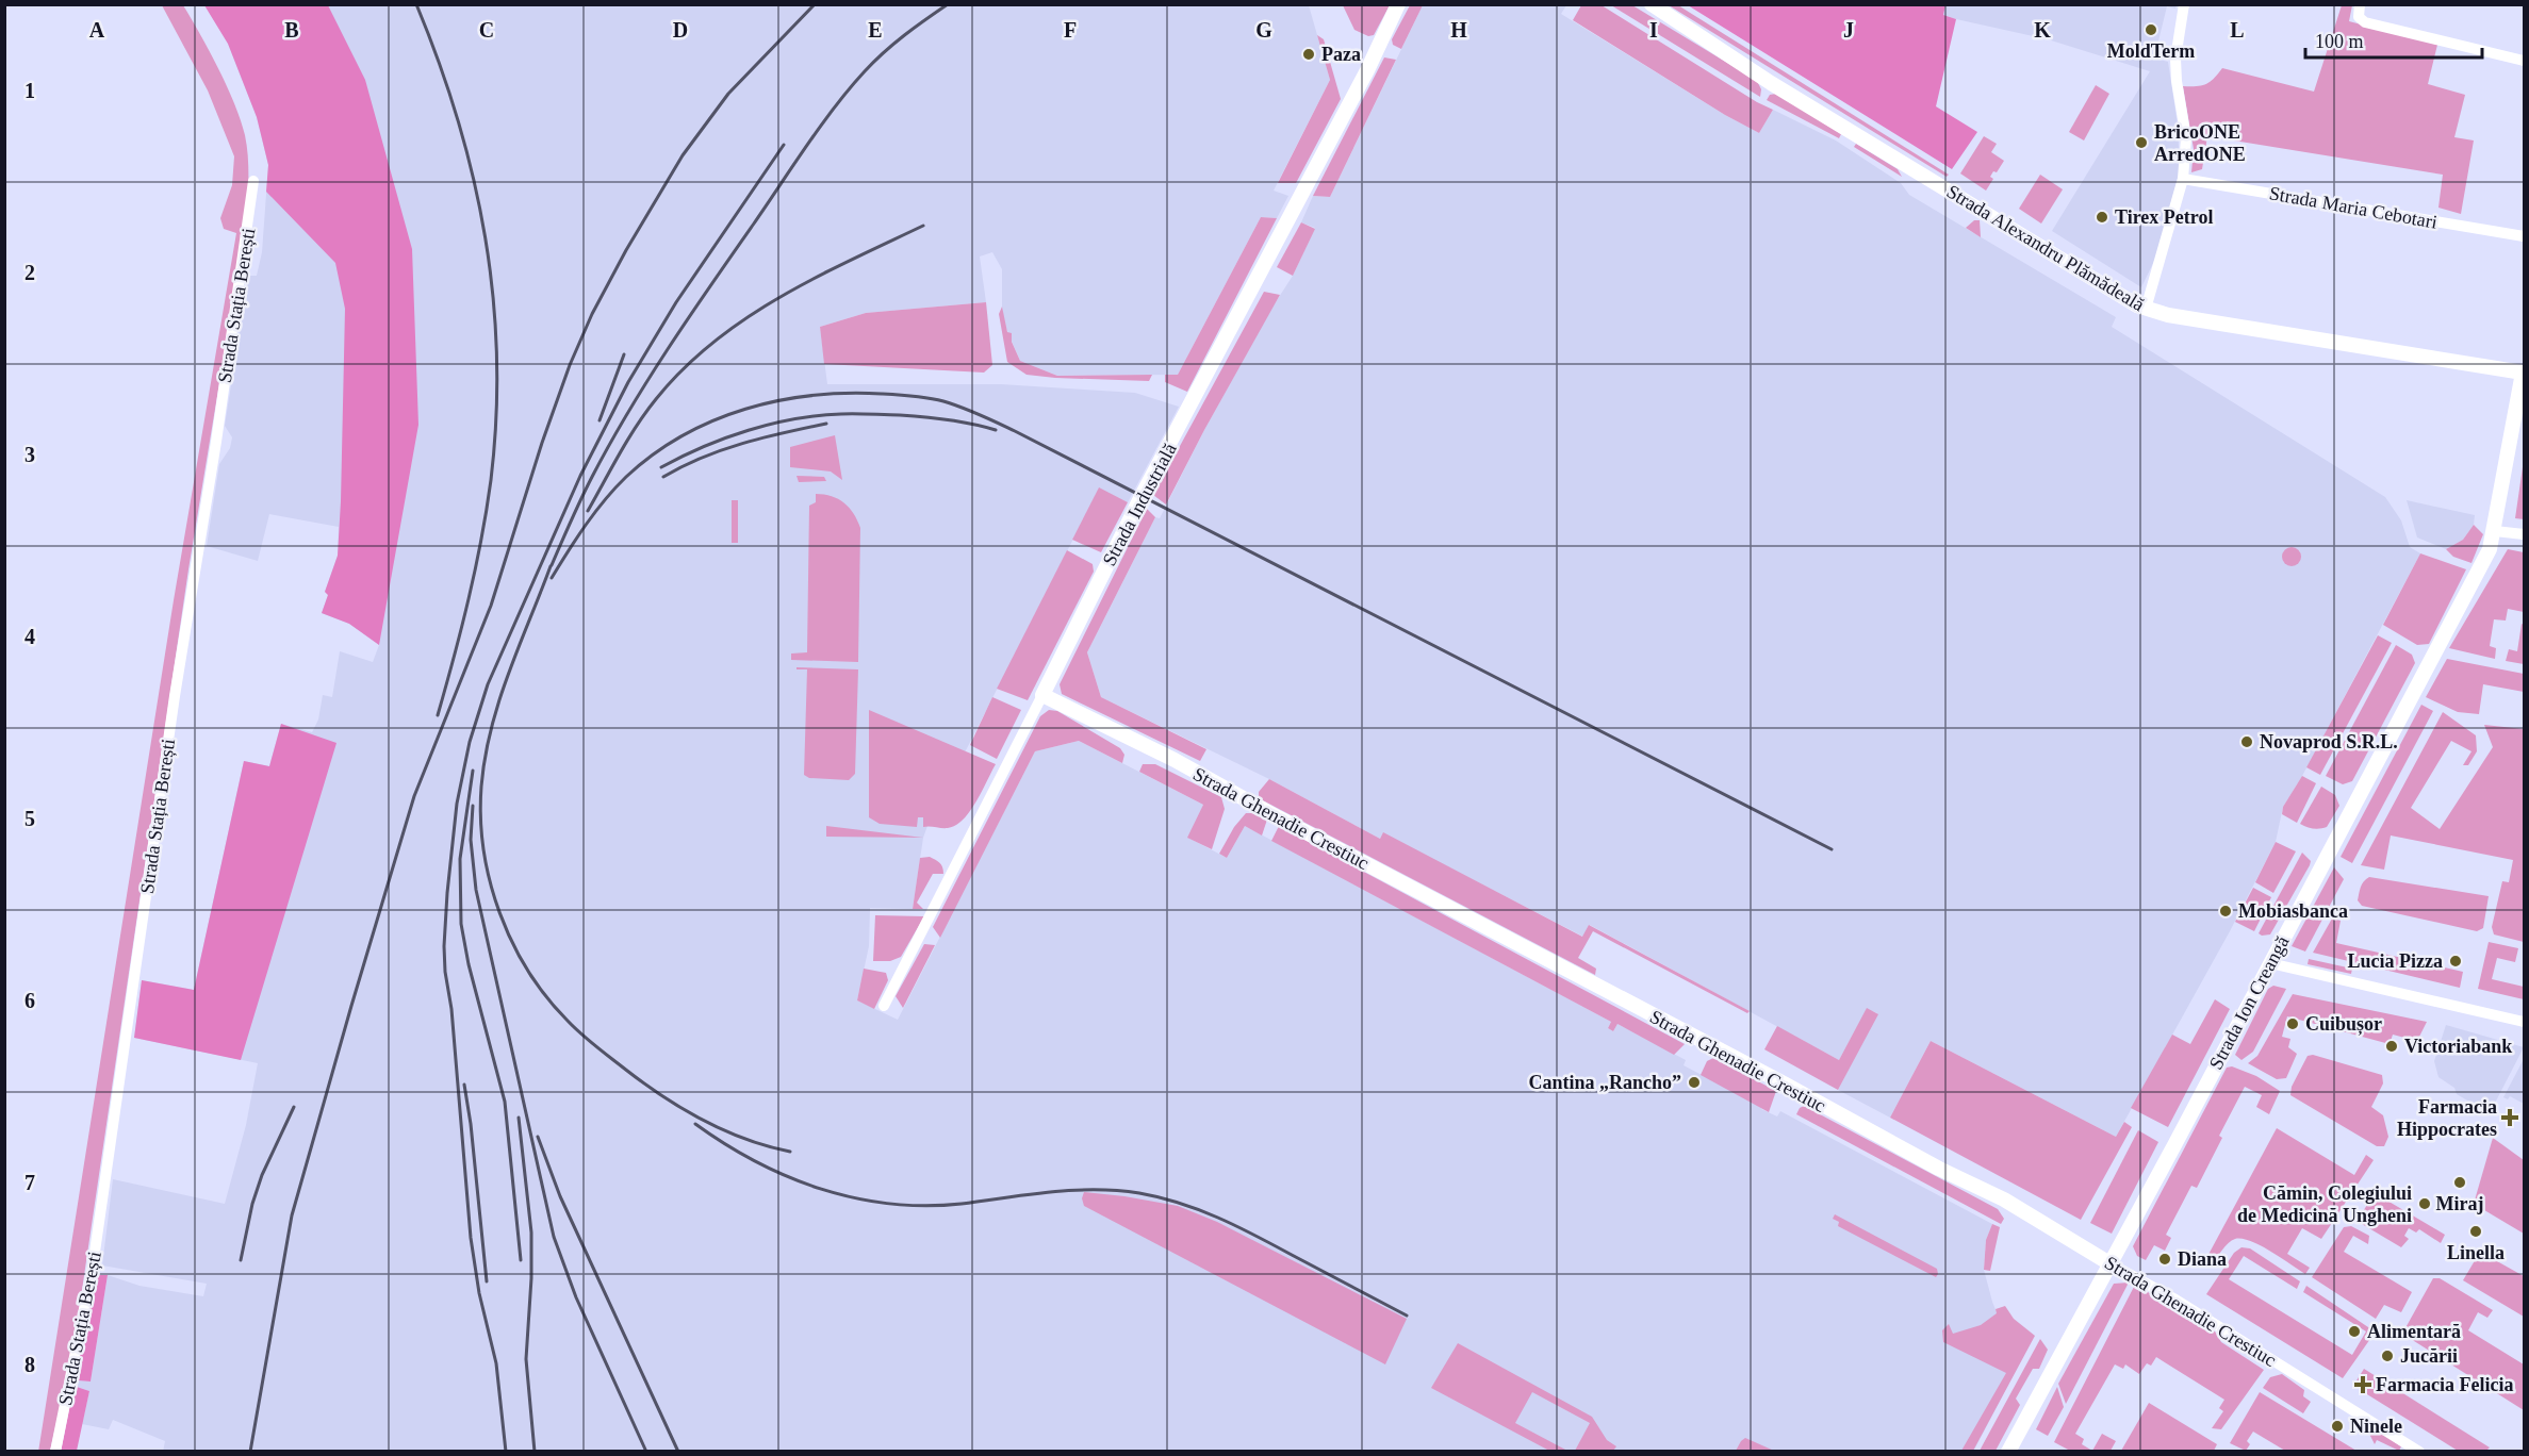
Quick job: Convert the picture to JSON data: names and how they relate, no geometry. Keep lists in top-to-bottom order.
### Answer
{
  "streets": {
    "street": [
      "Strada Maria Cebotari",
      "Strada Alexandru Plămădeală",
      "Strada Stația Berești",
      "Strada Industrială",
      "Strada Ghenadie Crestiuc",
      "Strada Ion Creangă"
    ]
  },
  "crossings": [
    ["Strada Alexandru Plămădeală", "Strada Ion Creangă"],
    ["Strada Industrială", "Strada Ghenadie Crestiuc"],
    ["Strada Ghenadie Crestiuc", "Strada Ion Creangă"]
  ],
  "places": {
    "other": [
      "MoldTerm",
      "Paza",
      "BricoONE ArredONE",
      "Tirex Petrol",
      "Novaprod S.R.L.",
      "Mobiasbanca",
      "Lucia Pizza",
      "Cuibușor",
      "Victoriabank",
      "Cantina „Rancho”",
      "Miraj",
      "Cămin, Colegiului de Medicină Ungheni",
      "Linella",
      "Diana",
      "Alimentară",
      "Jucării",
      "Ninele"
    ],
    "health": ["Farmacia Hippocrates", "Farmacia Felicia"]
  },
  "scale_bar": "100 m",
  "grid": {
    "columns": [
      "A",
      "B",
      "C",
      "D",
      "E",
      "F",
      "G",
      "H",
      "I",
      "J",
      "K",
      "L"
    ],
    "rows": [
      "1",
      "2",
      "3",
      "4",
      "5",
      "6",
      "7",
      "8"
    ]
  }
}
